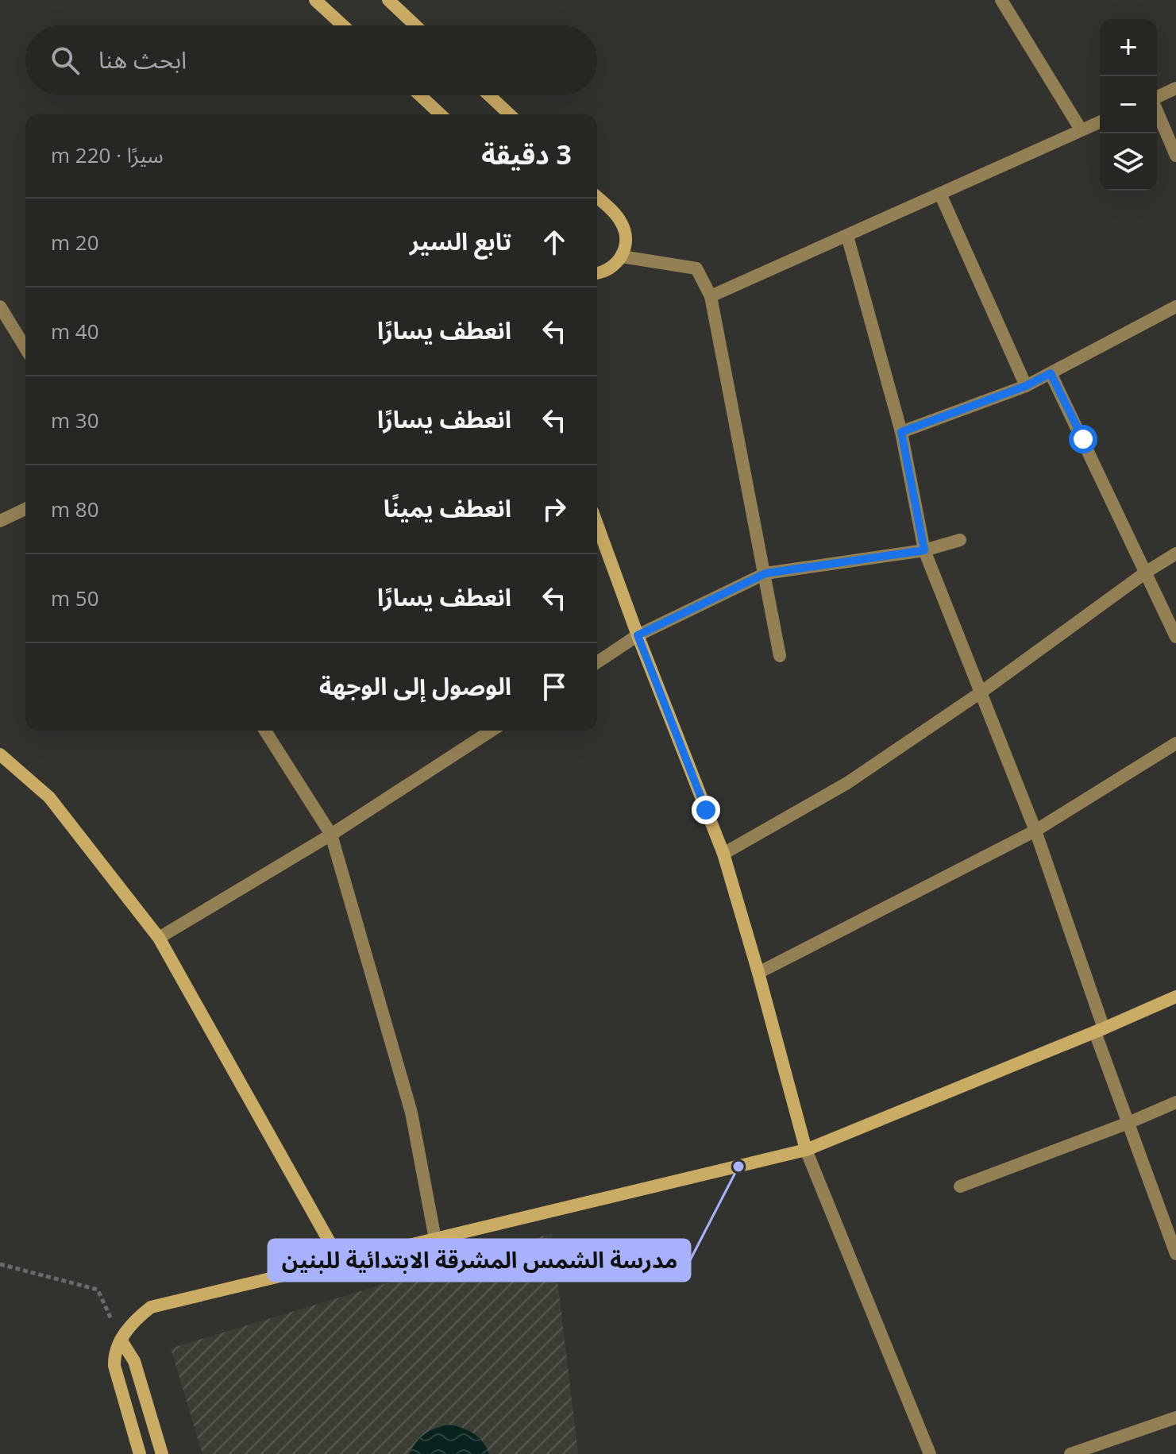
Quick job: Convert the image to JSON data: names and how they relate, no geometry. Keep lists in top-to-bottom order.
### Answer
{
  "places": ["مدرسة الشمس المشرقة الابتدائية للبنين"],
  "page": {
    "map_buttons": ["+", "−"],
    "search": "ابحث هنا",
    "heading": ["3 دقيقة", "سيرًا · 220 m"],
    "list": [
      ["تابع السير", "20 m"],
      ["انعطف يسارًا", "40 m"],
      ["انعطف يسارًا", "30 m"],
      ["انعطف يمينًا", "80 m"],
      ["انعطف يسارًا", "50 m"],
      "الوصول إلى الوجهة"
    ]
  }
}
